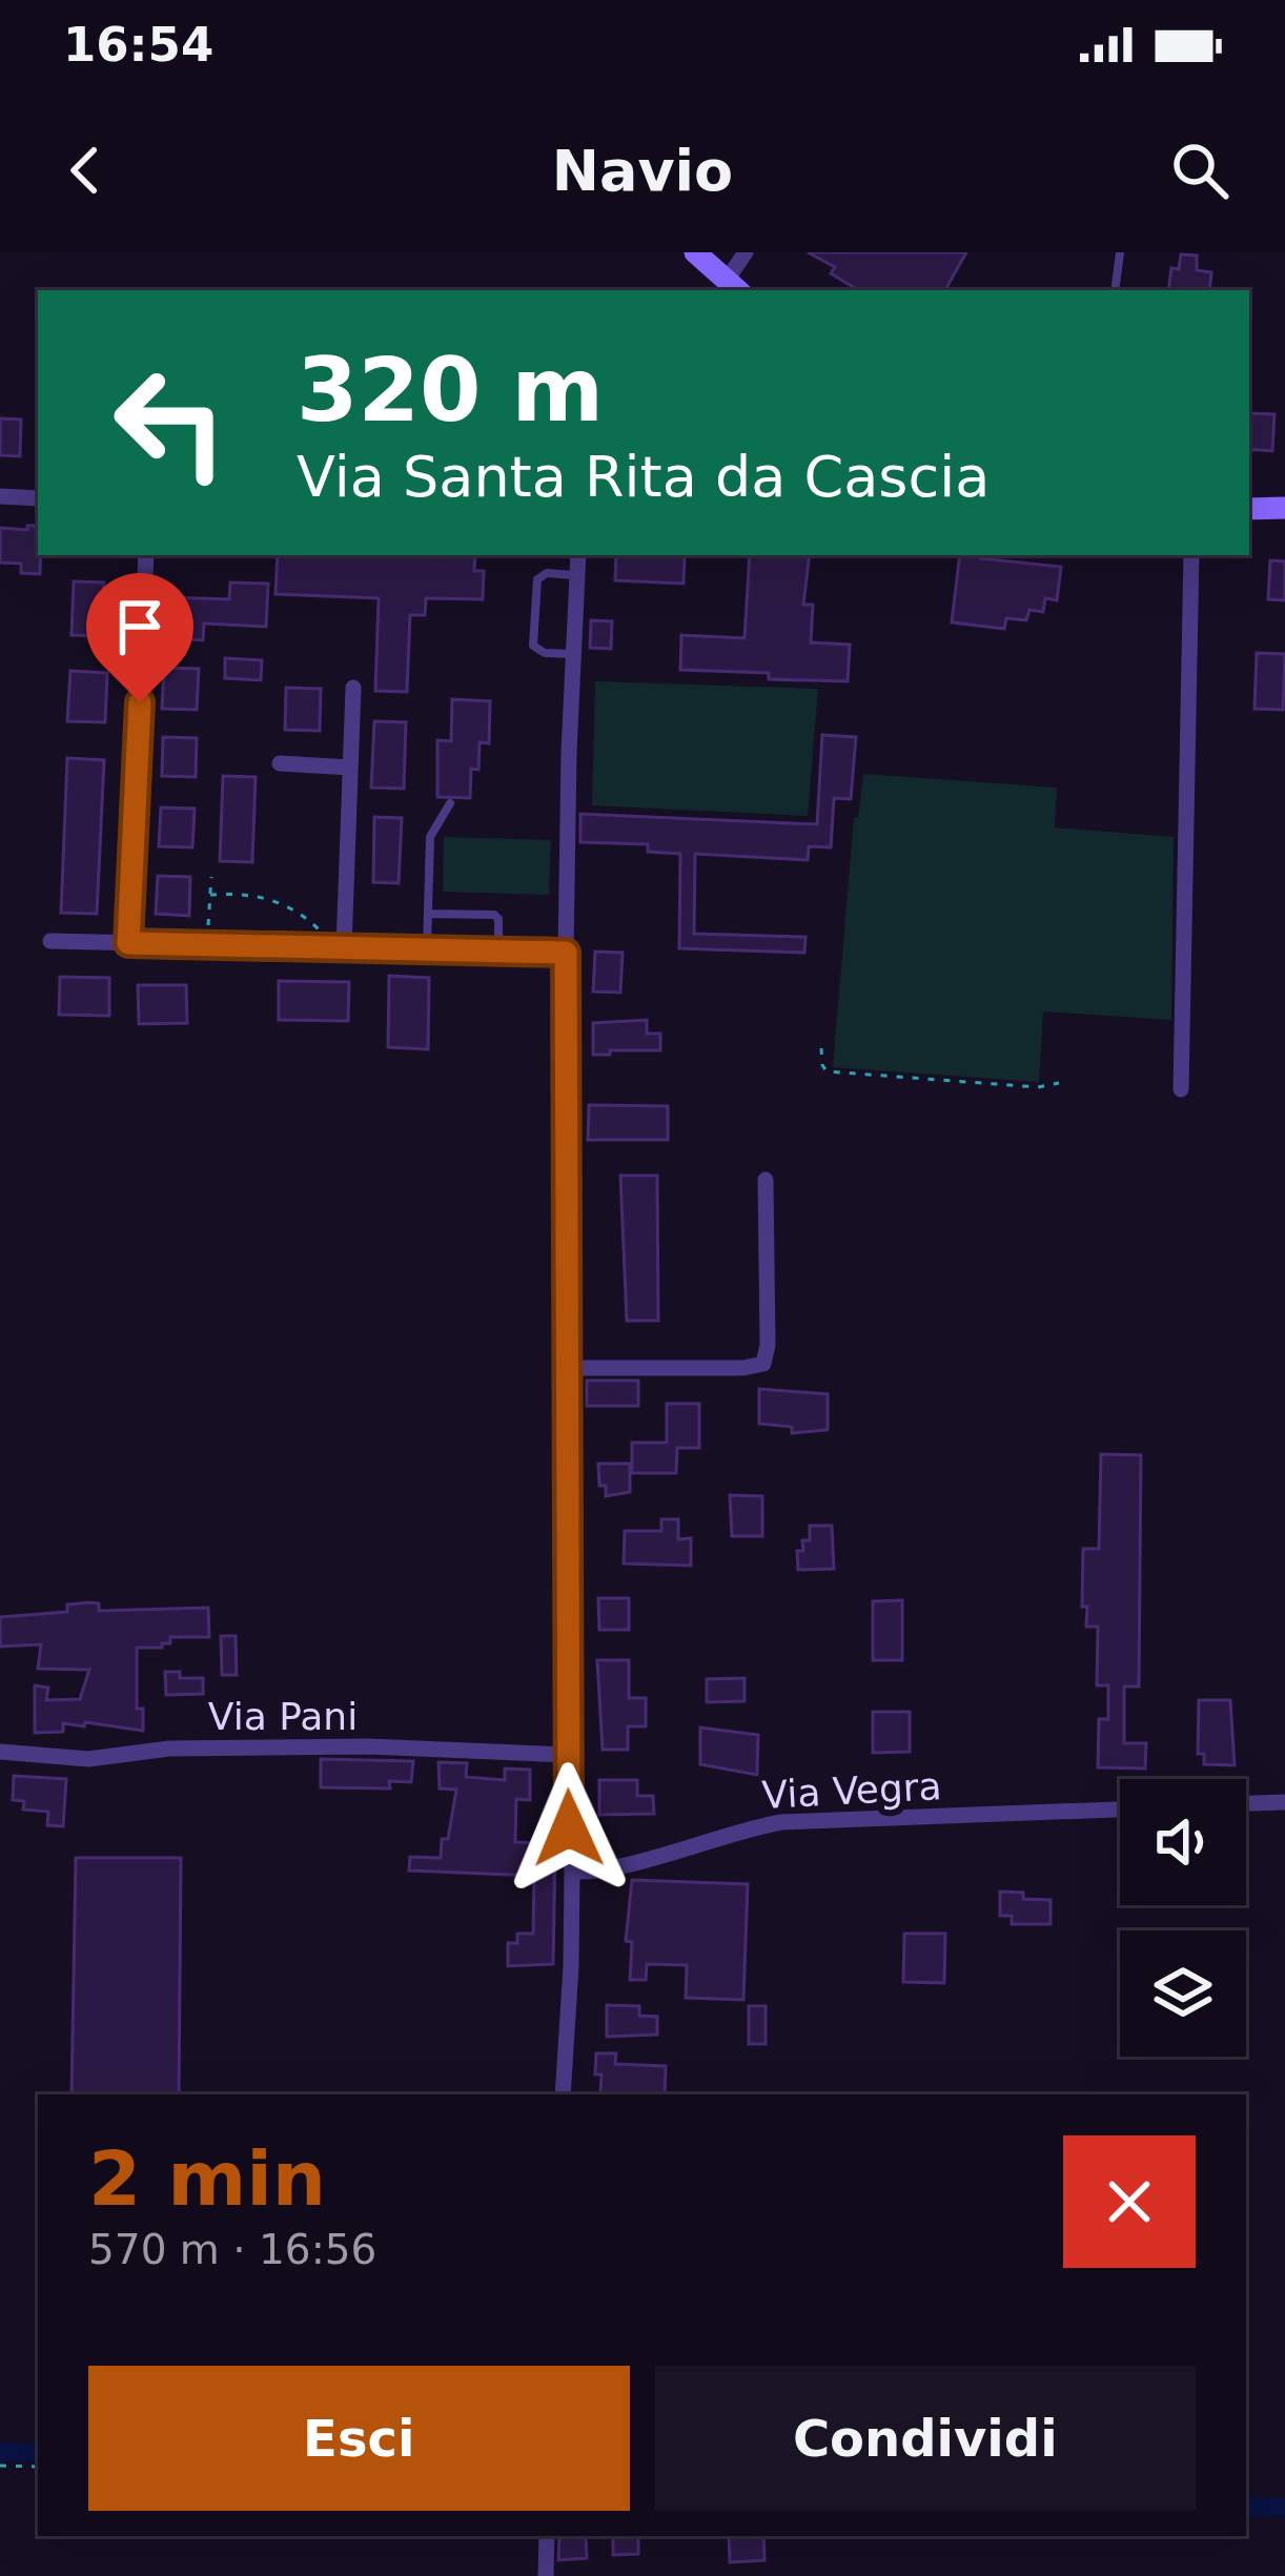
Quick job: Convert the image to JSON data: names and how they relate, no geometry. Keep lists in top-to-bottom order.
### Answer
{
  "streets": {
    "street": ["Via Pani", "Via Vegra"]
  },
  "page": {
    "status": "16:54",
    "header": "Navio",
    "turn": ["320 m", "Via Santa Rita da Cascia"],
    "heading": ["2 min", "570 m · 16:56"],
    "buttons": ["Esci", "Condividi"]
  }
}
